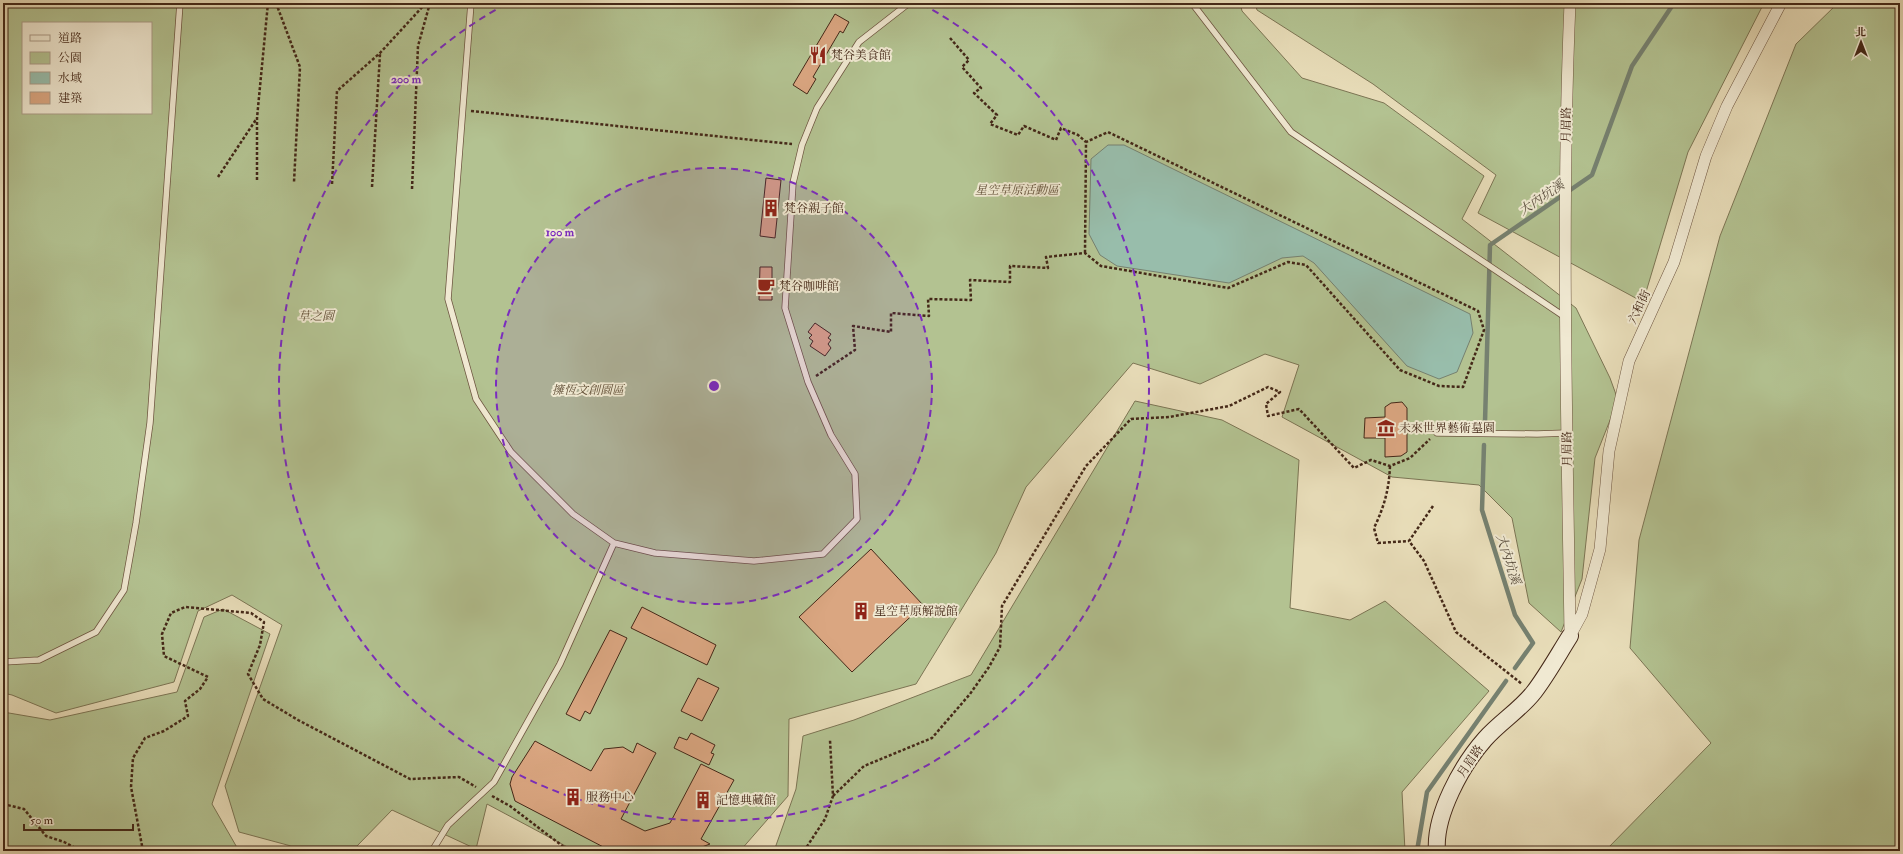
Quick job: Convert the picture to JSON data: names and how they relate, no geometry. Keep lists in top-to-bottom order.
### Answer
{
  "streets": {
    "street": ["月眉路", "六和街"]
  },
  "crossings": [
    ["月眉路", "六和街"]
  ],
  "water": ["大內坑溪"],
  "parks": ["星空草原活動區", "草之園", "擁恆文創園區"],
  "places": {
    "restaurant": ["梵谷美食館"],
    "building": [
      "梵谷親子館",
      "星空草原解說館",
      "服務中心",
      "記憶典藏館"
    ],
    "cafe": ["梵谷咖啡館"],
    "museum": ["未來世界藝術墓園"]
  },
  "legend": [
    "道路",
    "公園",
    "水域",
    "建築"
  ],
  "scale_bar": "50 m",
  "north": "top",
  "rings": ["200 m", "100 m"]
}
